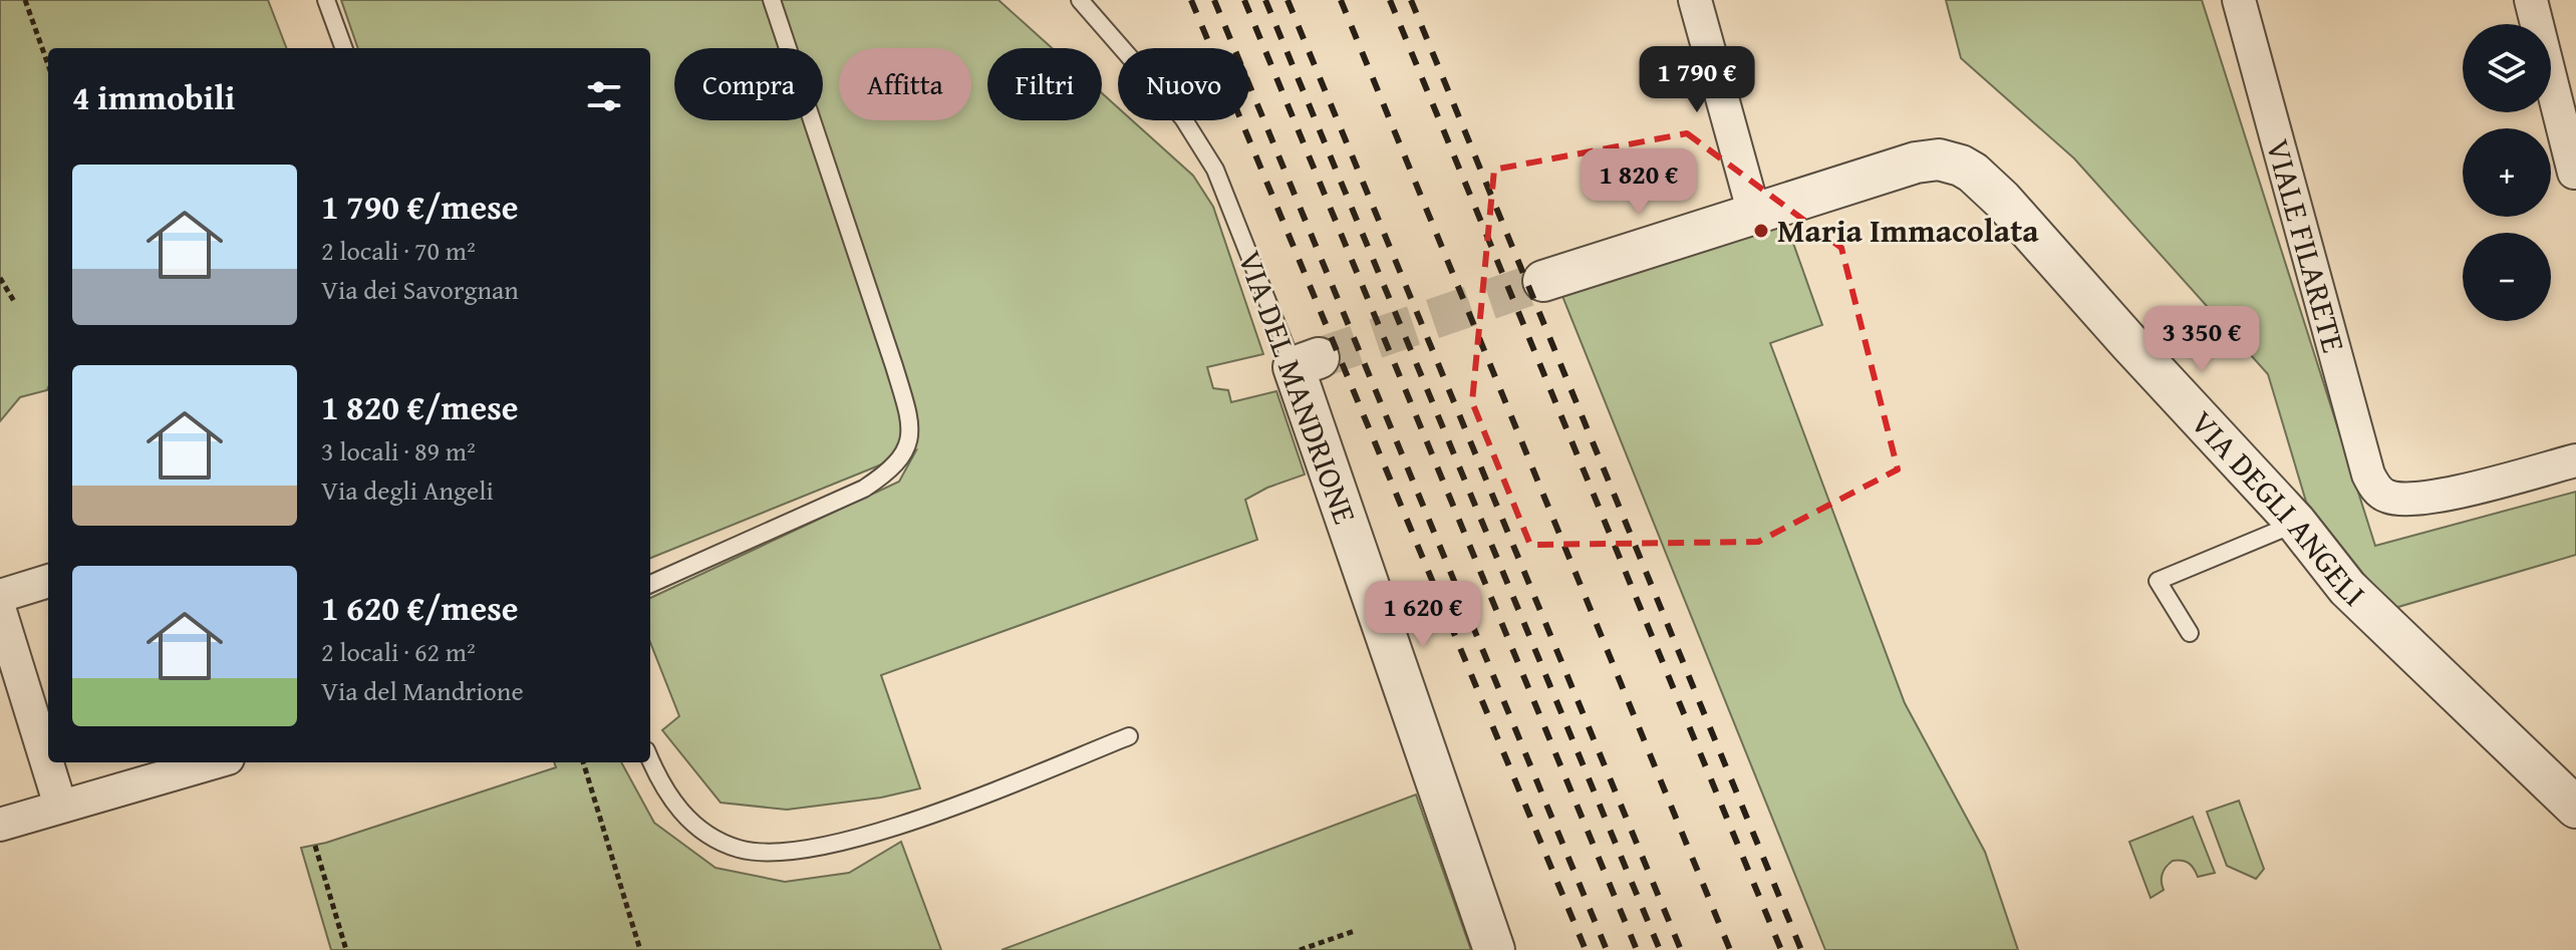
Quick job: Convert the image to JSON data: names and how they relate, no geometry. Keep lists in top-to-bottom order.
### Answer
{
  "streets": {
    "street": ["VIALE FILARETE", "VIA DEL MANDRIONE", "VIA DEGLI ANGELI"]
  },
  "places": ["Maria Immacolata"],
  "page": {
    "map_buttons": ["+", "−"],
    "price": [
      "1 790 €",
      "1 820 €",
      "3 350 €",
      "1 620 €"
    ],
    "chip": [
      "Compra",
      "Affitta",
      "Filtri",
      "Nuovo"
    ],
    "heading": "4 immobili",
    "list": [
      {
        "name": "1 790 €/mese",
        "note": "2 locali · 70 m² · Via dei Savorgnan"
      },
      {
        "name": "1 820 €/mese",
        "note": "3 locali · 89 m² · Via degli Angeli"
      },
      {
        "name": "1 620 €/mese",
        "note": "2 locali · 62 m² · Via del Mandrione"
      }
    ]
  }
}
